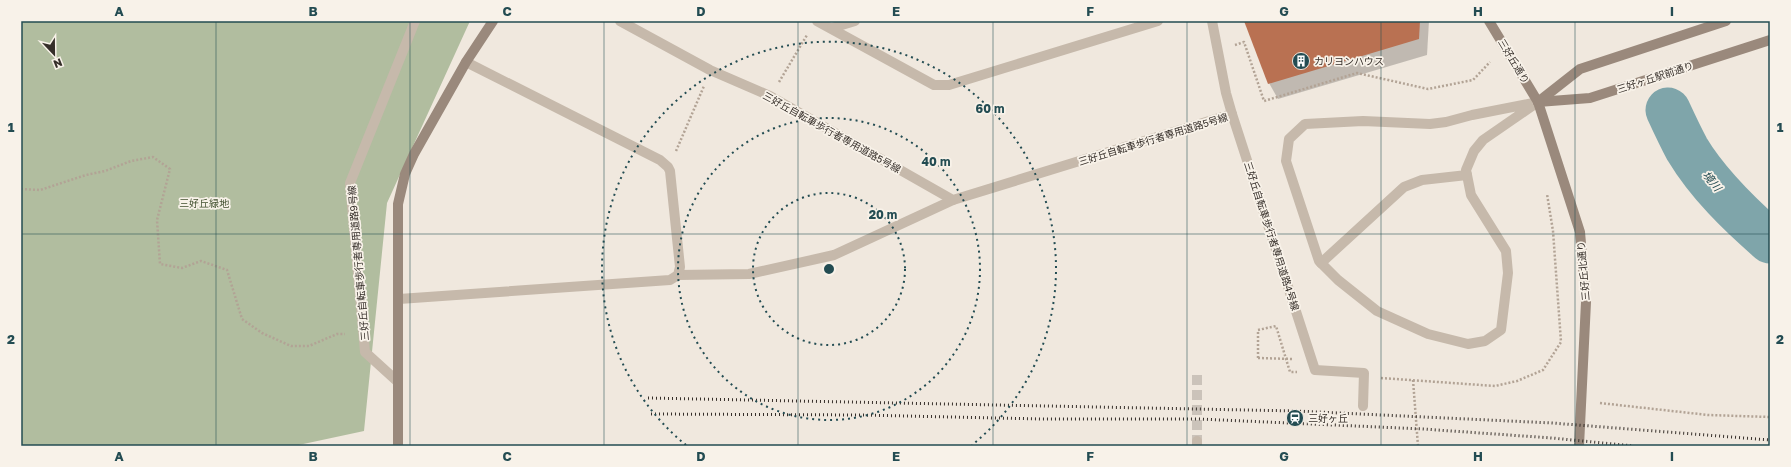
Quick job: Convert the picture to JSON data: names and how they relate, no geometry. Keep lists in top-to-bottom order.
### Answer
{
  "streets": {
    "street": [
      "三好丘通り",
      "三好ヶ丘駅前通り",
      "三好丘自転車歩行者専用道路5号線",
      "三好丘自転車歩行者専用道路4号線",
      "三好丘自転車歩行者専用道路9号線",
      "三好丘北通り"
    ]
  },
  "crossings": [
    ["三好丘通り", "三好ヶ丘駅前通り"],
    ["三好丘通り", "三好丘北通り"],
    ["三好ヶ丘駅前通り", "三好丘北通り"],
    ["三好丘自転車歩行者専用道路5号線", "三好丘自転車歩行者専用道路4号線"]
  ],
  "water": ["境川"],
  "parks": ["三好丘緑地"],
  "places": {
    "building": ["カリヨンハウス"],
    "station": ["三好ヶ丘"]
  },
  "north": "bottom",
  "grid": {
    "columns": [
      "A",
      "B",
      "C",
      "D",
      "E",
      "F",
      "G",
      "H",
      "I"
    ],
    "rows": ["1", "2"]
  },
  "rings": ["60 m", "40 m", "20 m"]
}
